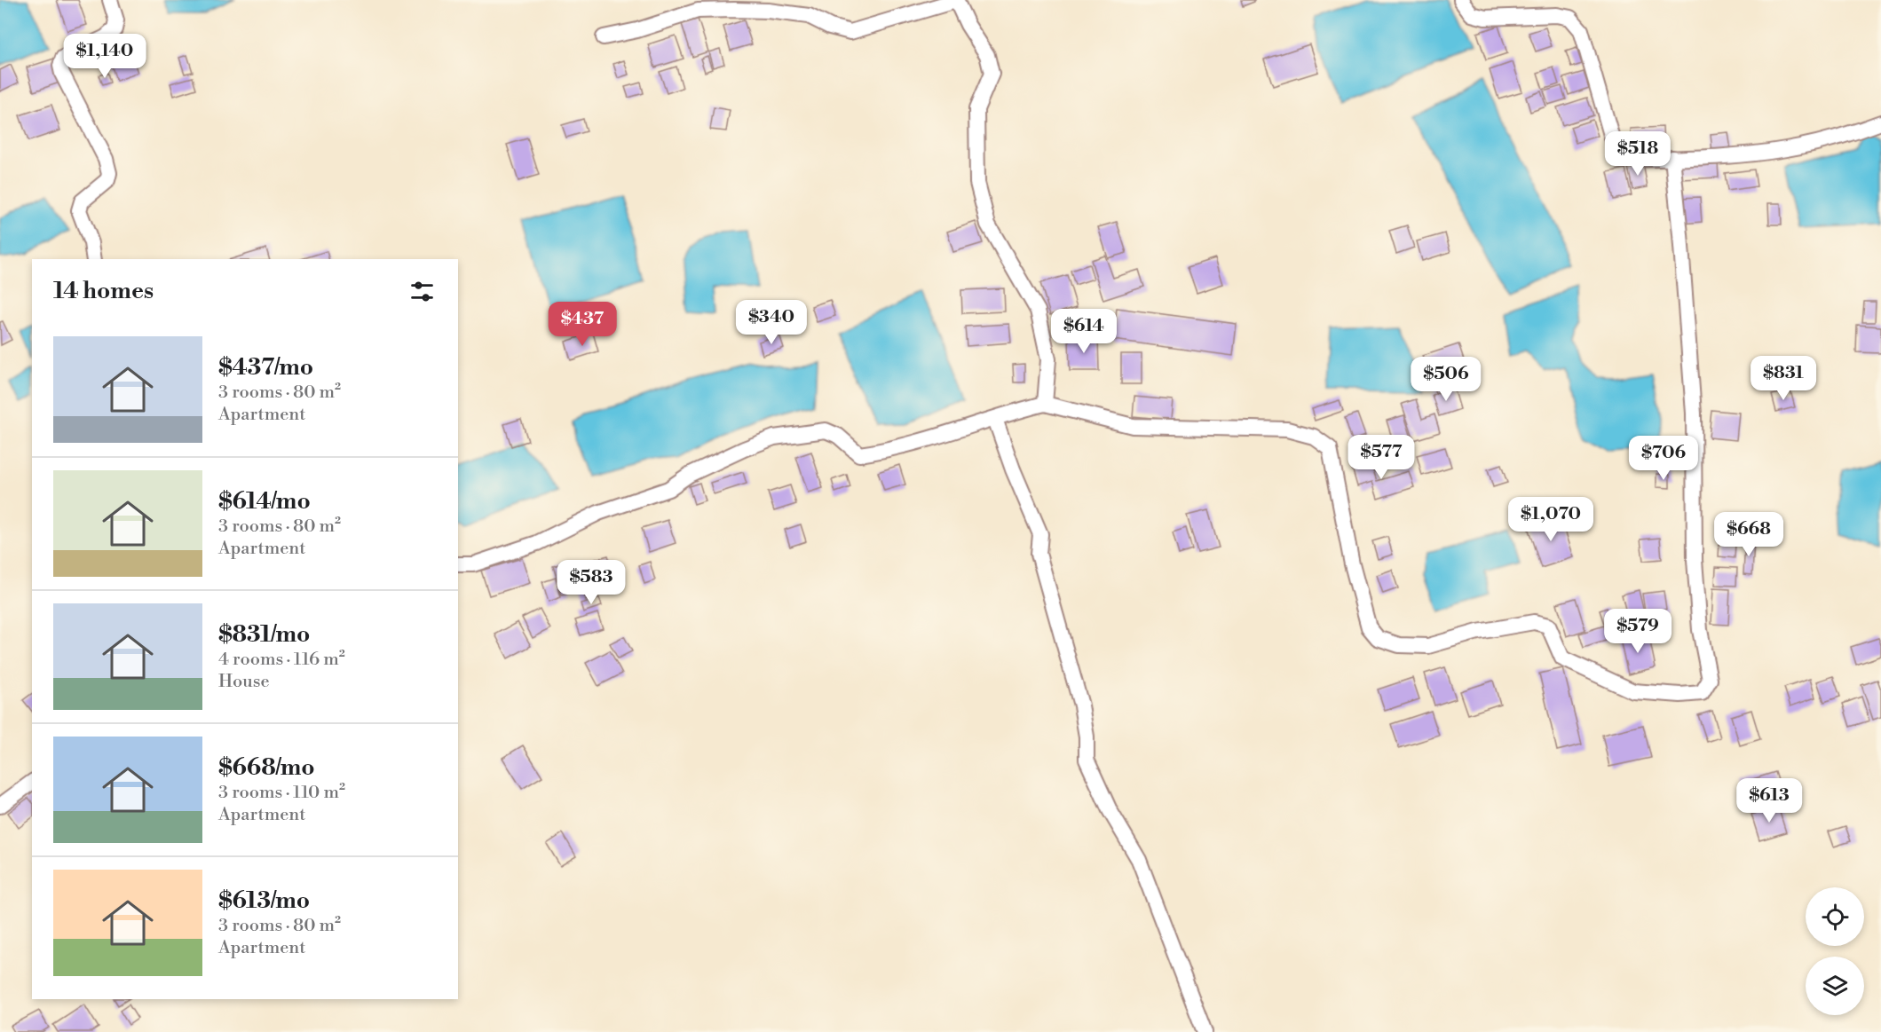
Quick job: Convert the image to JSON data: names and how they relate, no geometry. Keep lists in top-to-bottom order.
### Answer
{
  "page": {
    "price": [
      "$1,140",
      "$518",
      "$340",
      "$437",
      "$614",
      "$831",
      "$506",
      "$577",
      "$706",
      "$1,070",
      "$668",
      "$583",
      "$579",
      "$613"
    ],
    "heading": "14 homes",
    "list": [
      {
        "name": "$437/mo",
        "note": "3 rooms · 80 m² · Apartment"
      },
      {
        "name": "$614/mo",
        "note": "3 rooms · 80 m² · Apartment"
      },
      {
        "name": "$831/mo",
        "note": "4 rooms · 116 m² · House"
      },
      {
        "name": "$668/mo",
        "note": "3 rooms · 110 m² · Apartment"
      },
      {
        "name": "$613/mo",
        "note": "3 rooms · 80 m² · Apartment"
      }
    ]
  }
}
